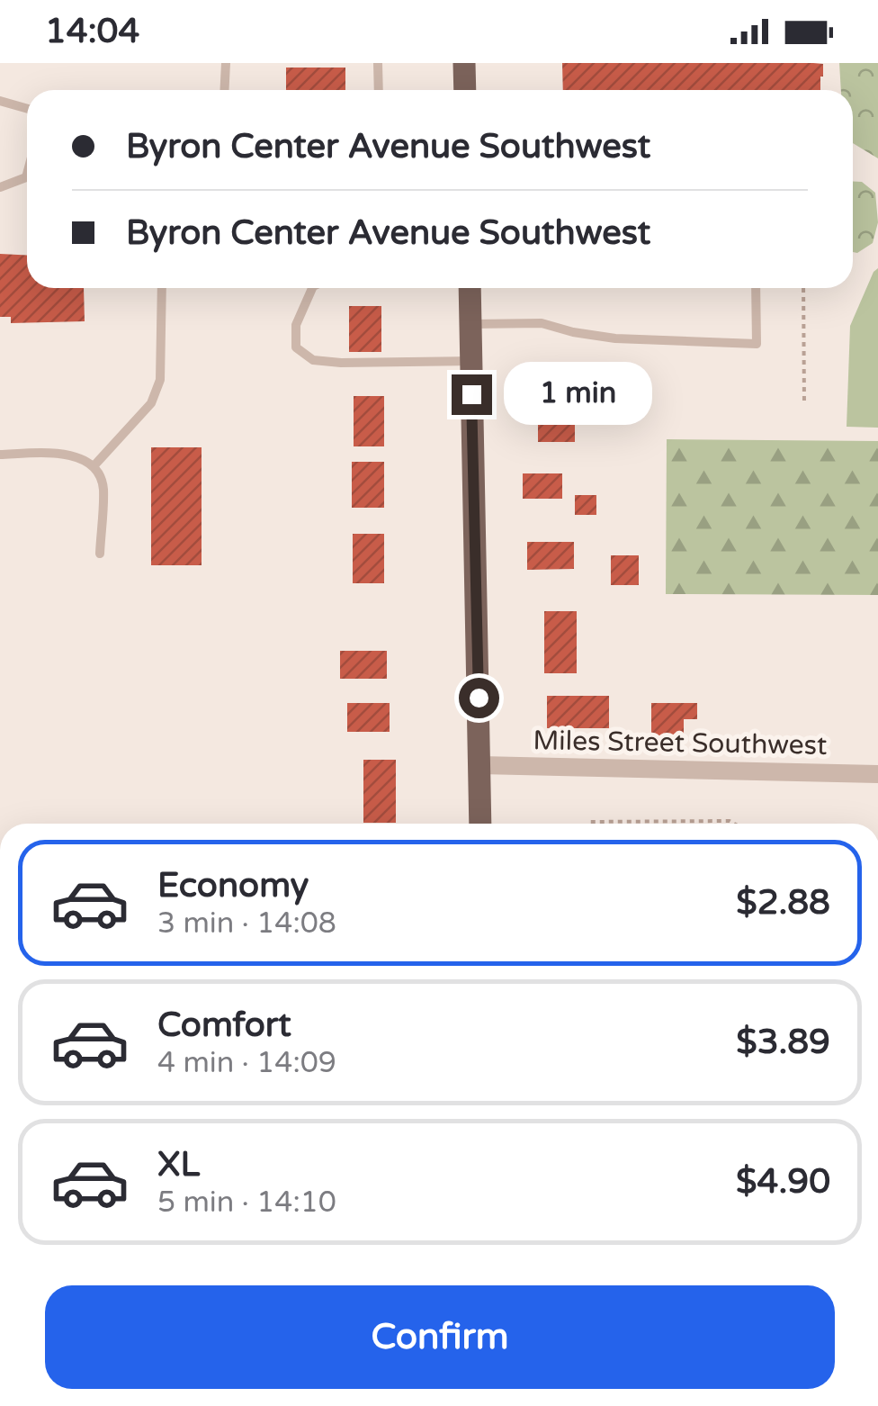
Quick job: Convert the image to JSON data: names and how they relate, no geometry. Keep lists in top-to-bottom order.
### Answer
{
  "streets": {
    "street": ["Miles Street Southwest"]
  },
  "page": {
    "status": "14:04",
    "banner": ["Byron Center Avenue Southwest", "Byron Center Avenue Southwest"],
    "bubble": "1 min",
    "list": [
      {
        "name": "Economy",
        "note": "3 min · 14:08",
        "value": "$2.88"
      },
      {
        "name": "Comfort",
        "note": "4 min · 14:09",
        "value": "$3.89"
      },
      {
        "name": "XL",
        "note": "5 min · 14:10",
        "value": "$4.90"
      }
    ],
    "buttons": "Confirm"
  }
}
